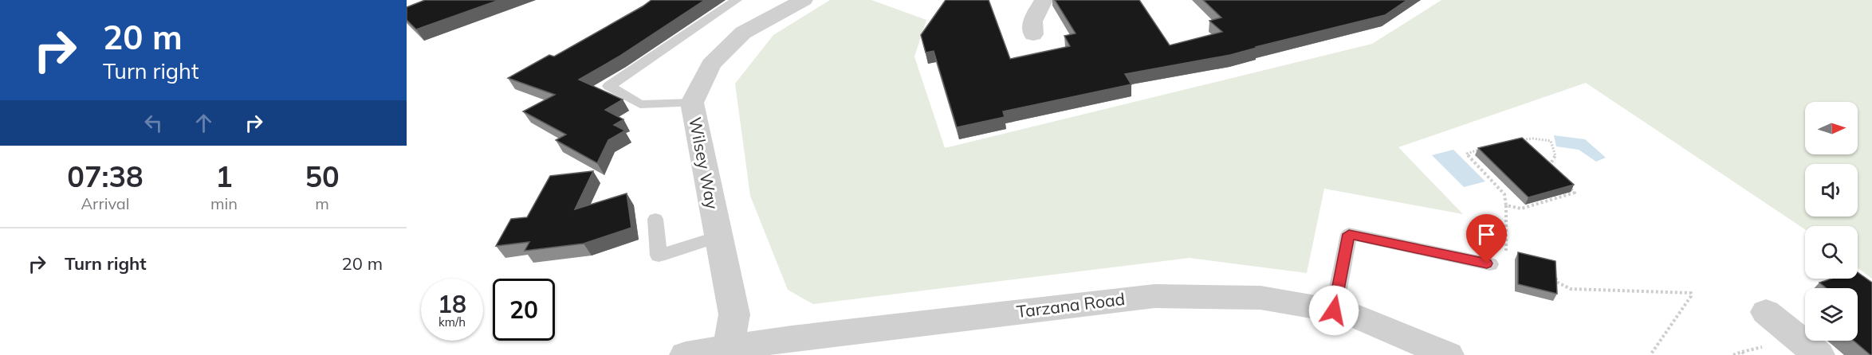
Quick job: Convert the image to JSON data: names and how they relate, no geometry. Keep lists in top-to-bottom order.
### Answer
{
  "streets": {
    "street": ["Wilsey Way", "Tarzana Road"]
  },
  "crossings": [
    ["Wilsey Way", "Tarzana Road"]
  ],
  "north": "right",
  "page": {
    "turn": ["20 m", "Turn right"],
    "eta": [
      "07:38",
      "Arrival",
      "1",
      "min",
      "50",
      "m"
    ],
    "list": [
      {
        "name": "Turn right",
        "value": "20 m"
      }
    ],
    "speed": "18 km/h",
    "limit": "20"
  }
}
